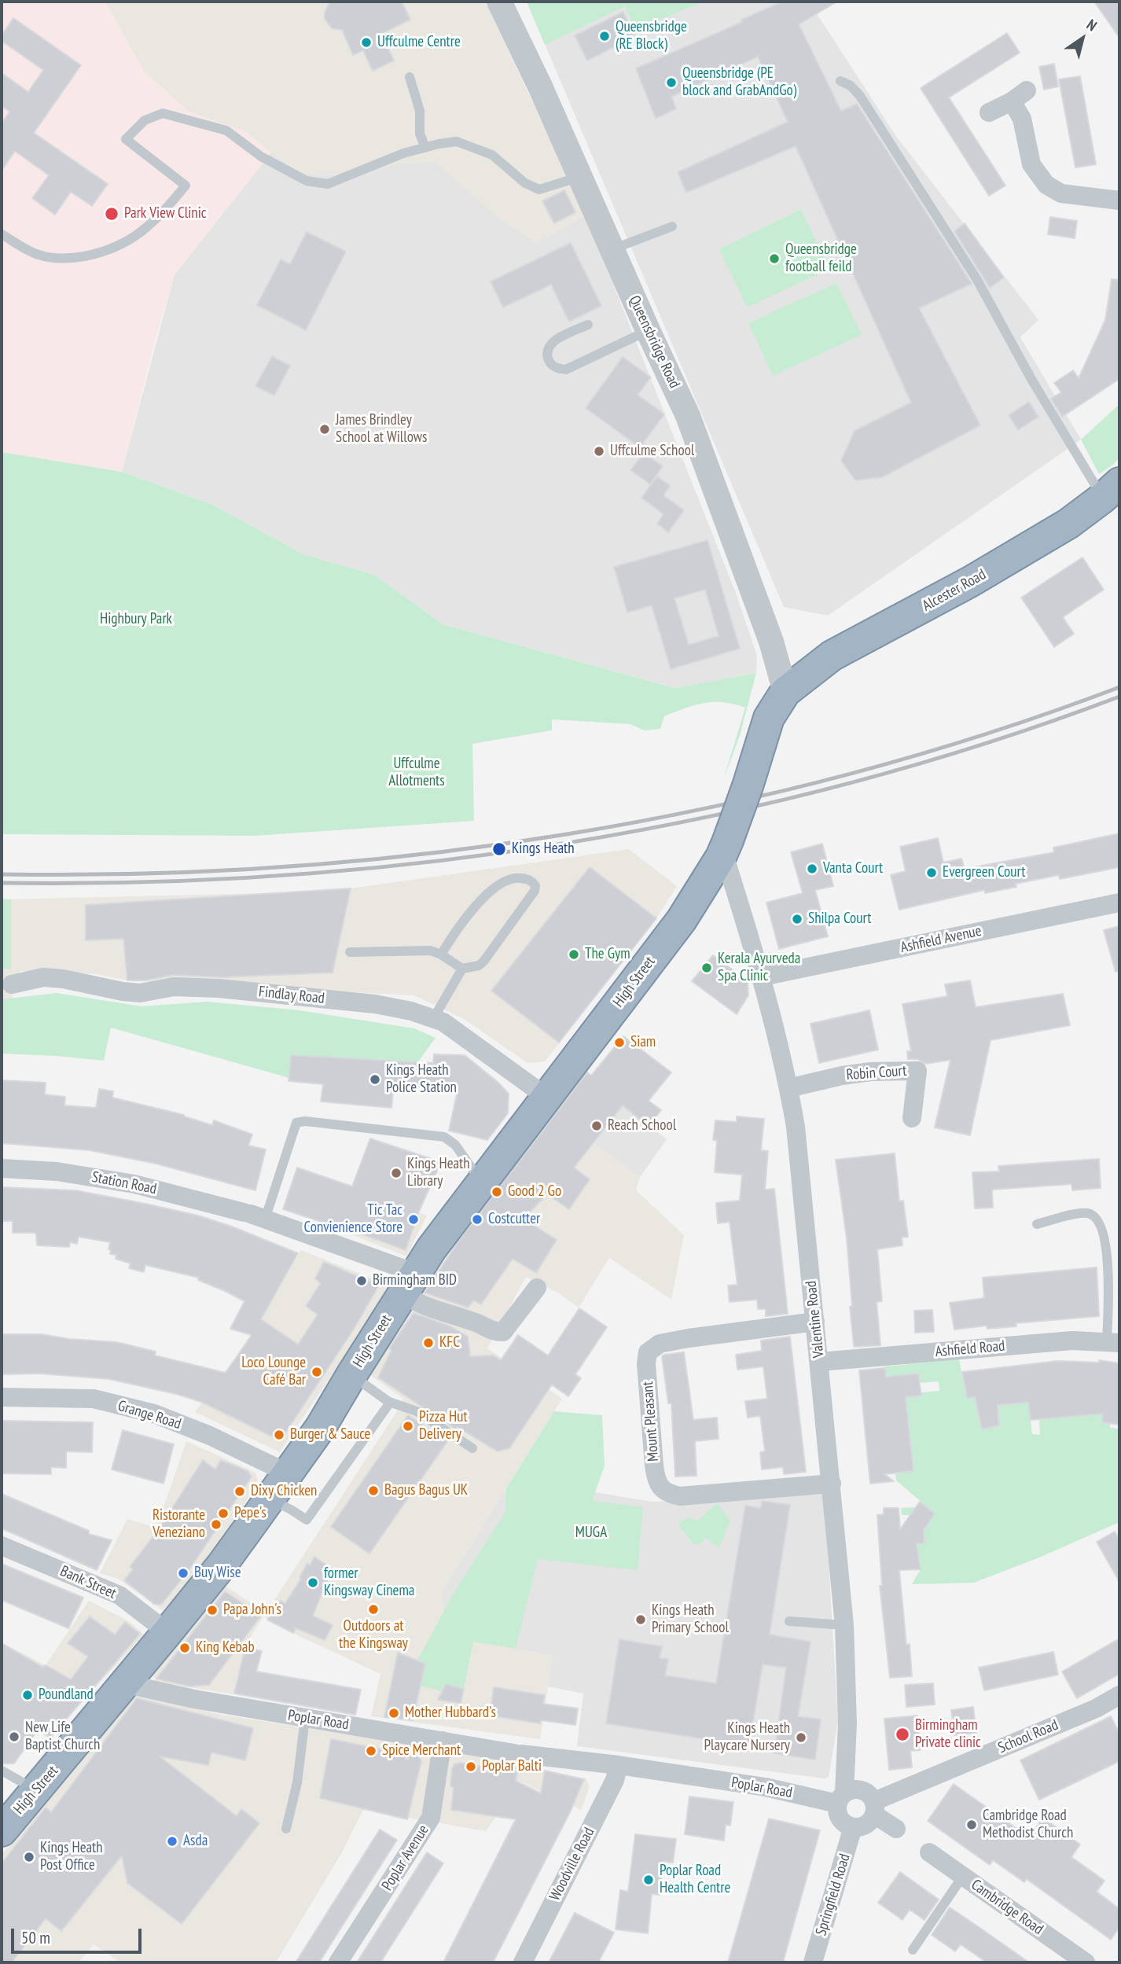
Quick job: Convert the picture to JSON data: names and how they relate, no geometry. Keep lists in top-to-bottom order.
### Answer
{
  "streets": {
    "highway": ["Alcester Road", "High Street"],
    "street": [
      "Queensbridge Road",
      "Ashfield Avenue",
      "Findlay Road",
      "Robin Court",
      "Station Road",
      "Valentine Road",
      "Ashfield Road",
      "Grange Road",
      "Mount Pleasant",
      "Bank Street",
      "Poplar Road",
      "School Road",
      "Poplar Avenue",
      "Woodville Road",
      "Springfield Road",
      "Cambridge Road"
    ]
  },
  "crossings": [
    ["Queensbridge Road", "Alcester Road"],
    ["Queensbridge Road", "High Street"],
    ["Alcester Road", "High Street"],
    ["Ashfield Avenue", "Valentine Road"],
    ["High Street", "Findlay Road"],
    ["High Street", "Station Road"],
    ["High Street", "Valentine Road"],
    ["High Street", "Grange Road"],
    ["High Street", "Bank Street"],
    ["High Street", "Poplar Road"],
    ["Robin Court", "Valentine Road"],
    ["Valentine Road", "Ashfield Road"],
    ["Valentine Road", "Mount Pleasant"],
    ["Valentine Road", "Poplar Road"],
    ["Valentine Road", "School Road"],
    ["Valentine Road", "Springfield Road"],
    ["Poplar Road", "School Road"],
    ["Poplar Road", "Poplar Avenue"],
    ["Poplar Road", "Woodville Road"],
    ["Poplar Road", "Springfield Road"],
    ["School Road", "Springfield Road"]
  ],
  "parks": ["Highbury Park", "Uffculme Allotments", "MUGA"],
  "places": [
    "Queensbridge (RE Block)",
    "Uffculme Centre",
    "Queensbridge (PE block and GrabAndGo)",
    "Park View Clinic",
    "Queensbridge football feild",
    "James Brindley School at Willows",
    "Uffculme School",
    "Kings Heath",
    "Vanta Court",
    "Evergreen Court",
    "Shilpa Court",
    "The Gym",
    "Kerala Ayurveda Spa Clinic",
    "Siam",
    "Kings Heath Police Station",
    "Reach School",
    "Kings Heath Library",
    "Good 2 Go",
    "Tic Tac Convienience Store",
    "Costcutter",
    "Birmingham BID",
    "KFC",
    "Loco Lounge Café Bar",
    "Pizza Hut Delivery",
    "Burger & Sauce",
    "Bagus Bagus UK",
    "Dixy Chicken",
    "Pepe's",
    "Ristorante Veneziano",
    "Buy Wise",
    "former Kingsway Cinema",
    "Outdoors at the Kingsway",
    "Papa John's",
    "Kings Heath Primary School",
    "King Kebab",
    "Poundland",
    "Mother Hubbard's",
    "Birmingham Private clinic",
    "New Life Baptist Church",
    "Kings Heath Playcare Nursery",
    "Spice Merchant",
    "Poplar Balti",
    "Cambridge Road Methodist Church",
    "Asda",
    "Kings Heath Post Office",
    "Poplar Road Health Centre"
  ],
  "scale_bar": "50 m",
  "north": "top right"
}
